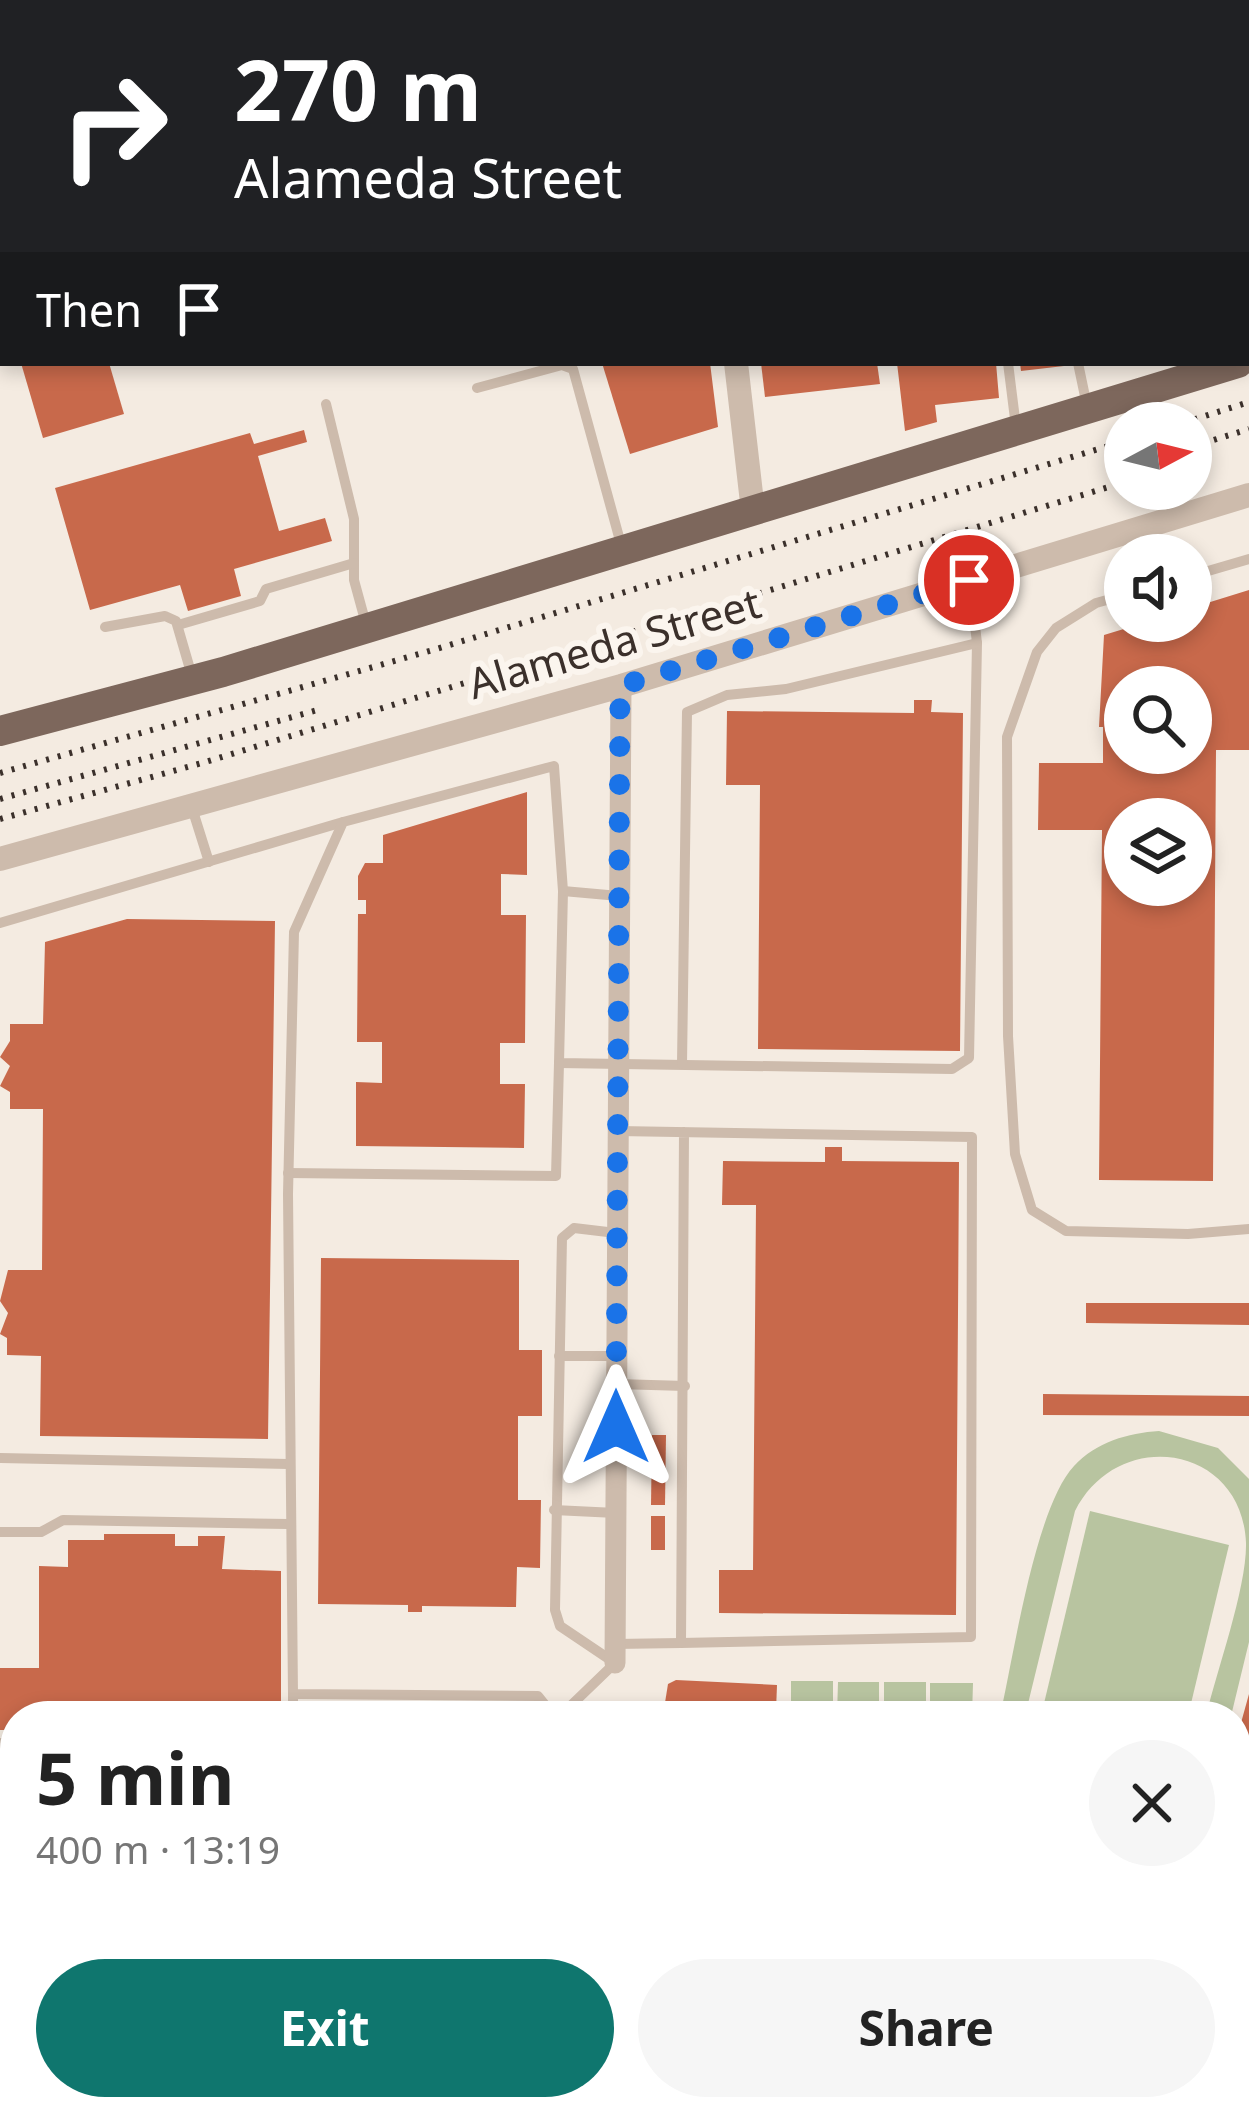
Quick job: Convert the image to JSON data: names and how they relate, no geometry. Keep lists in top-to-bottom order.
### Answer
{
  "streets": {
    "main road": ["Alameda Street"]
  },
  "north": "right",
  "page": {
    "turn": ["270 m", "Alameda Street"],
    "then": "Then",
    "heading": ["5 min", "400 m · 13:19"],
    "buttons": ["Exit", "Share"]
  }
}
